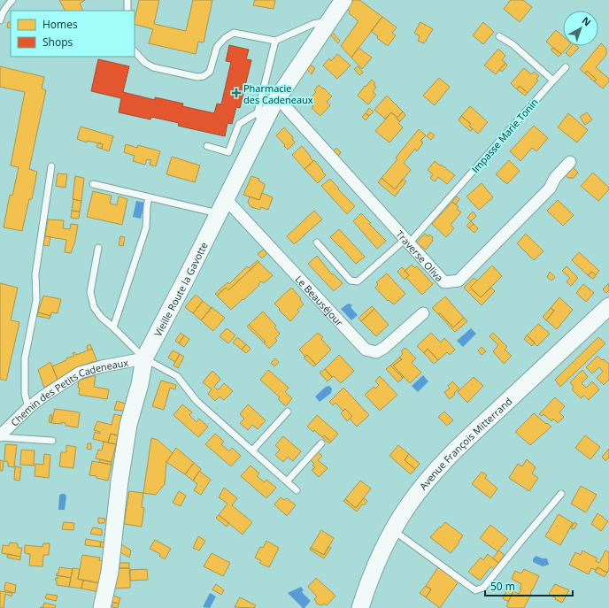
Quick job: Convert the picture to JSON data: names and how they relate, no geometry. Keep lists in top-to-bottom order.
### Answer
{
  "streets": {
    "street": [
      "Traverse Oliva",
      "Vieille Route la Gavotte",
      "Le Beauséjour",
      "Chemin des Petits Cadeneaux",
      "Avenue François Mitterrand"
    ],
    "lane": ["Impasse Marie Tonin"]
  },
  "crossings": [
    ["Impasse Marie Tonin", "Traverse Oliva"],
    ["Traverse Oliva", "Vieille Route la Gavotte"],
    ["Vieille Route la Gavotte", "Le Beauséjour"],
    ["Vieille Route la Gavotte", "Chemin des Petits Cadeneaux"]
  ],
  "places": {
    "health": ["Pharmacie des Cadeneaux"]
  },
  "legend": ["Homes", "Shops"],
  "scale_bar": "50 m",
  "north": "top right"
}
